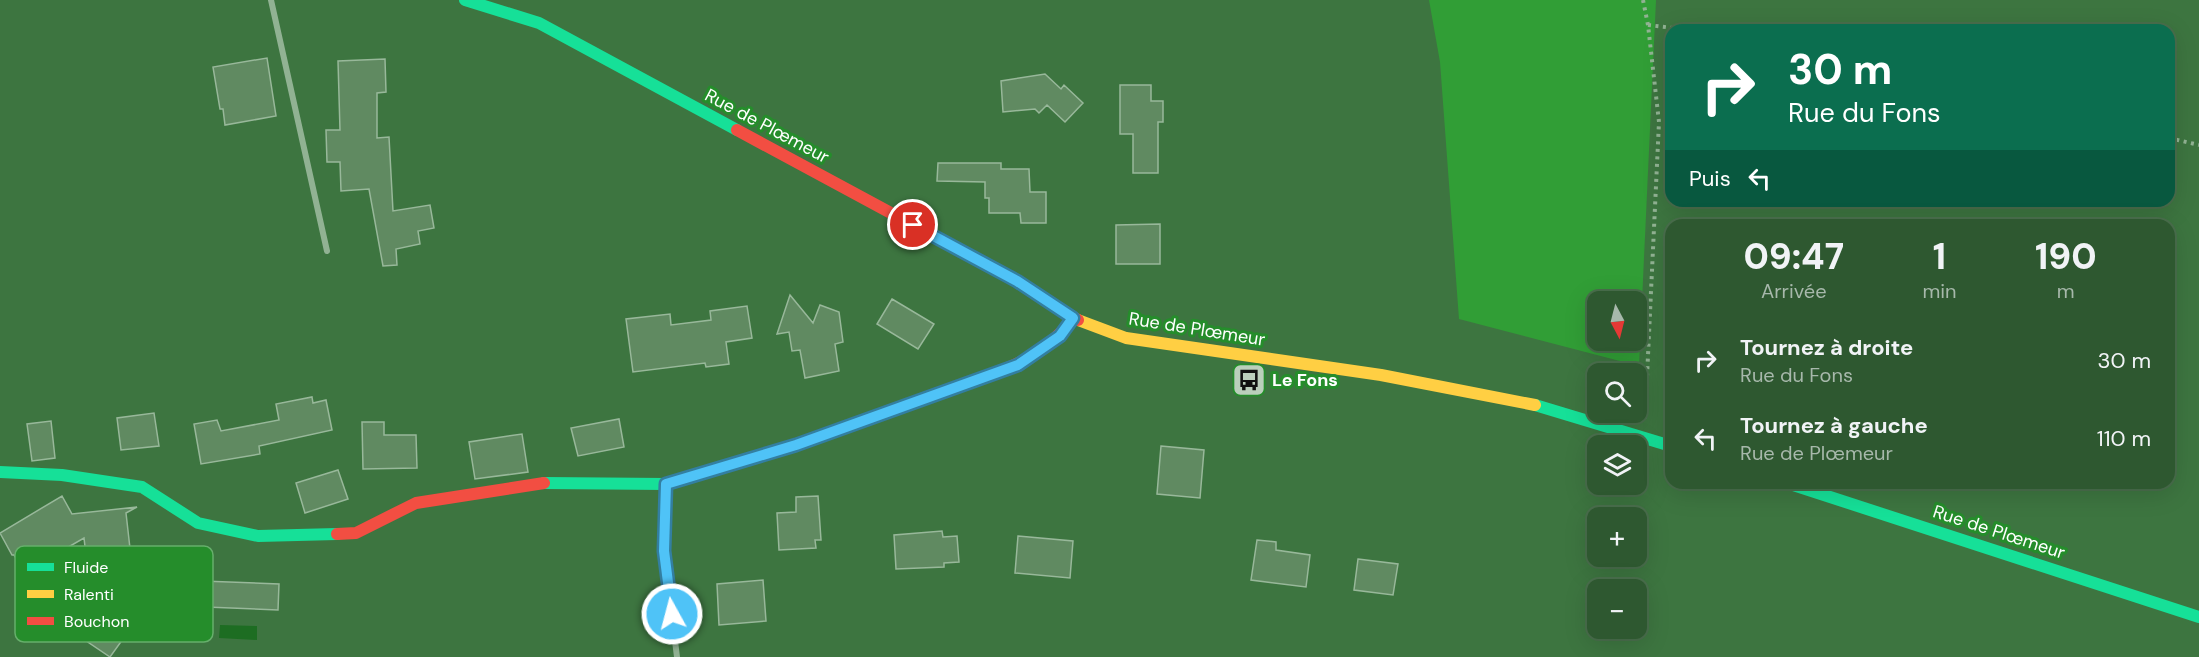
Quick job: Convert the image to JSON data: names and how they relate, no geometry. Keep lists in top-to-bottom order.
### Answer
{
  "streets": {
    "main road": ["Rue de Plœmeur"]
  },
  "places": {
    "bus stop": ["Le Fons"]
  },
  "legend": ["Fluide", "Ralenti", "Bouchon"],
  "north": "bottom",
  "page": {
    "turn": ["30 m", "Rue du Fons"],
    "then": "Puis",
    "eta": [
      "09:47",
      "Arrivée",
      "1",
      "min",
      "190",
      "m"
    ],
    "map_buttons": ["+", "−"],
    "list": [
      {
        "name": "Tournez à droite",
        "note": "Rue du Fons",
        "value": "30 m"
      },
      {
        "name": "Tournez à gauche",
        "note": "Rue de Plœmeur",
        "value": "110 m"
      }
    ]
  }
}
